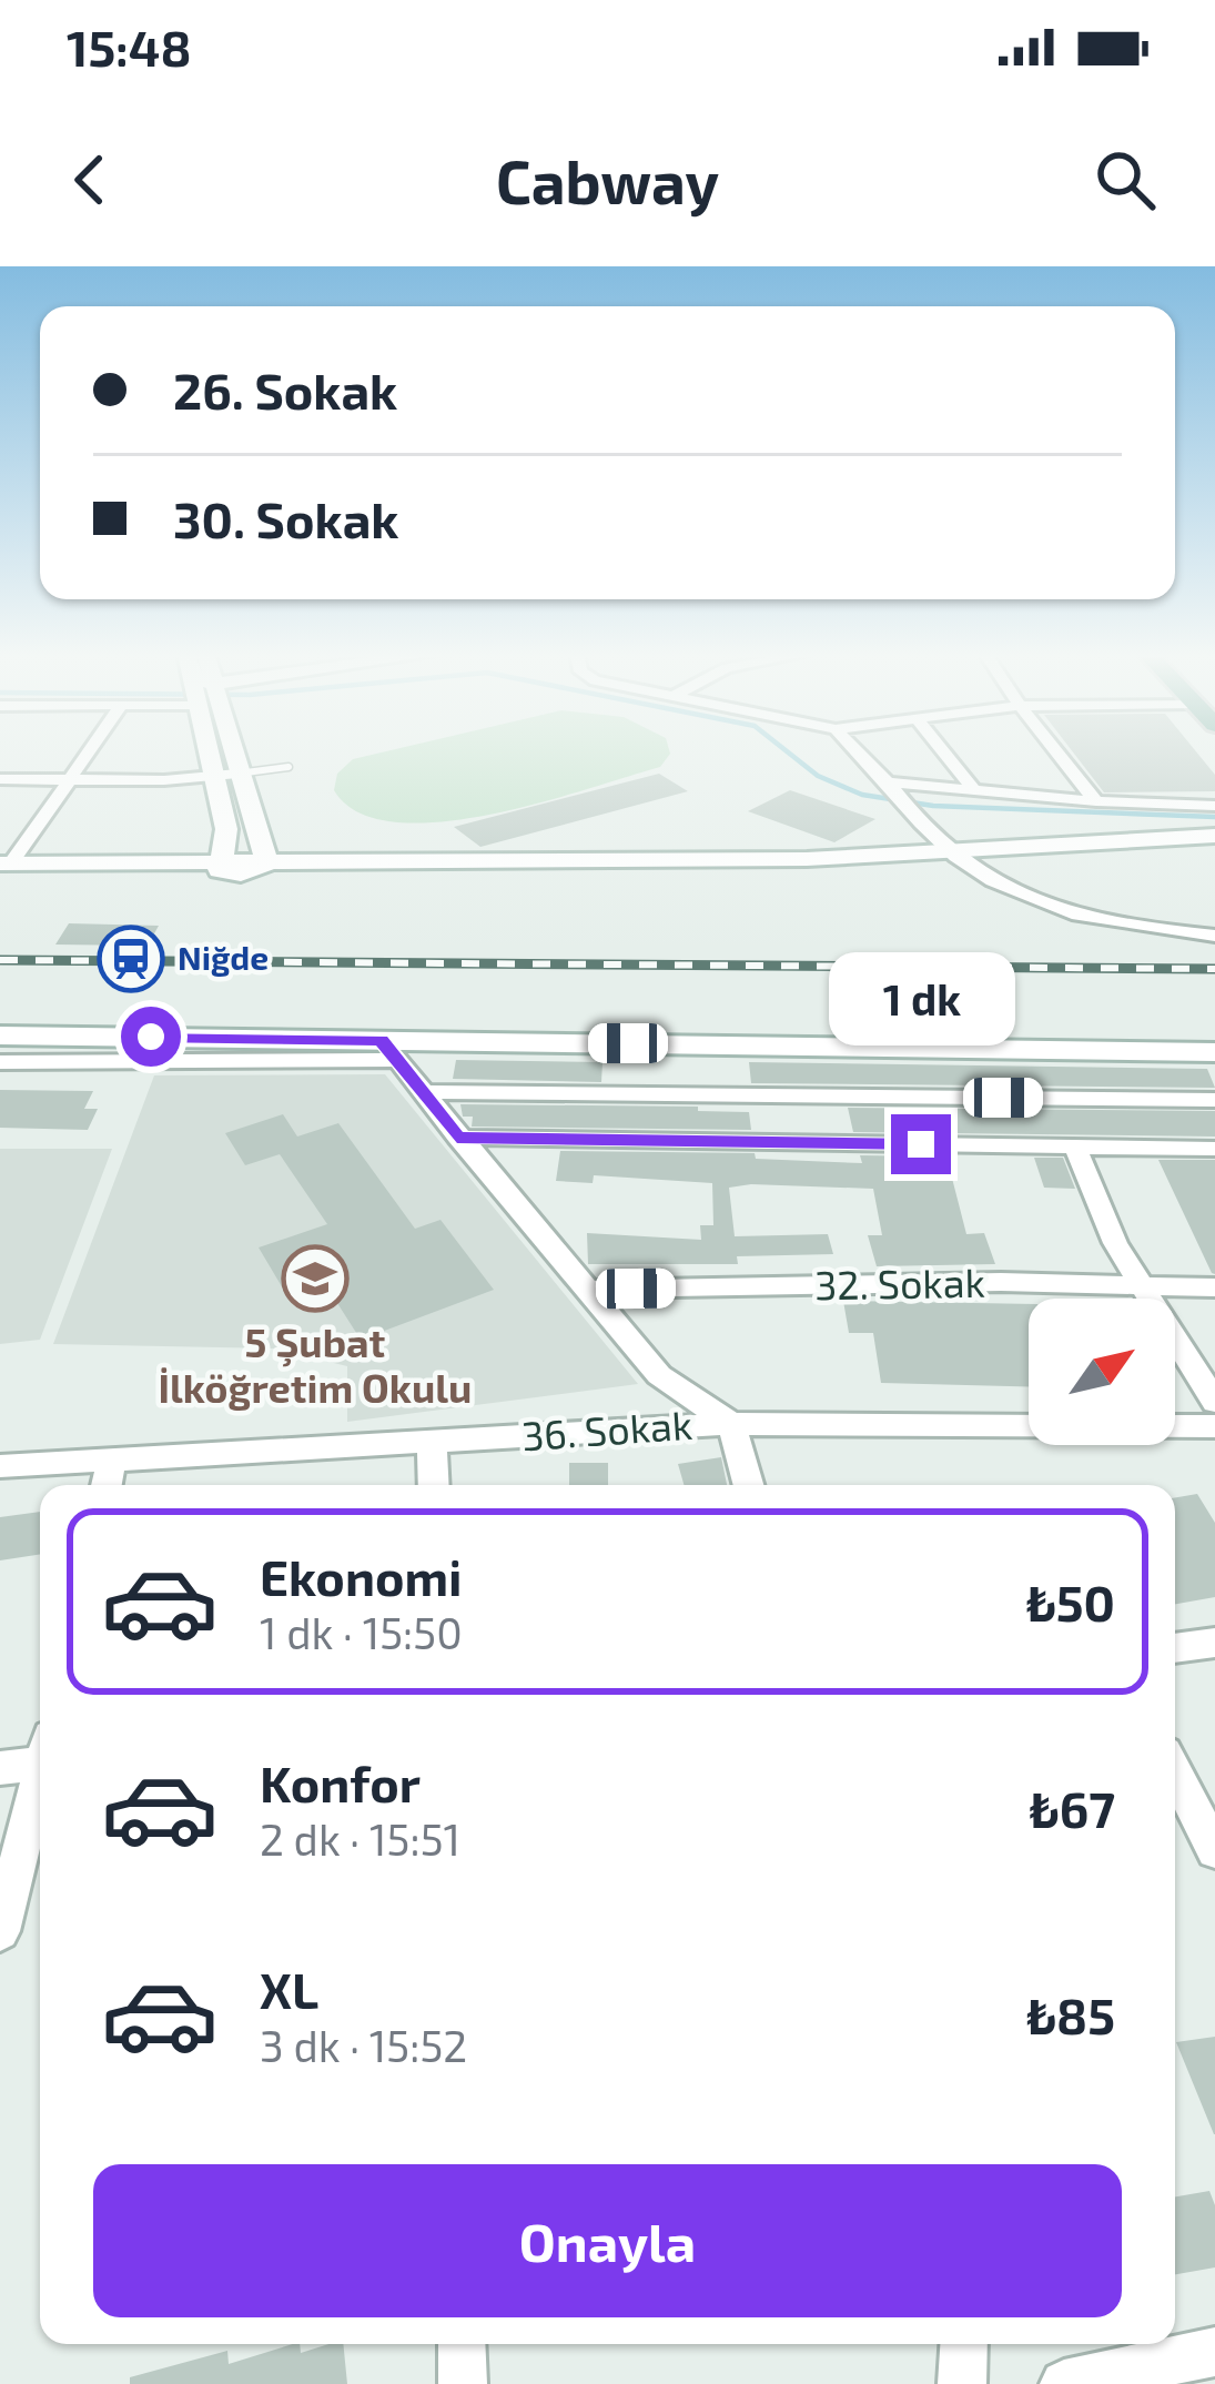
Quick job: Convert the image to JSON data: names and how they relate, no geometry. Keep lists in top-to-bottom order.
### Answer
{
  "streets": {
    "street": ["32. Sokak", "36. Sokak"]
  },
  "places": {
    "station": ["Niğde"],
    "school or university": ["5 Şubat İlköğretim Okulu"]
  },
  "north": "top right",
  "page": {
    "status": "15:48",
    "header": "Cabway",
    "banner": ["26. Sokak", "30. Sokak"],
    "bubble": "1 dk",
    "list": [
      {
        "name": "Ekonomi",
        "note": "1 dk · 15:50",
        "value": "₺50"
      },
      {
        "name": "Konfor",
        "note": "2 dk · 15:51",
        "value": "₺67"
      },
      {
        "name": "XL",
        "note": "3 dk · 15:52",
        "value": "₺85"
      }
    ],
    "buttons": "Onayla"
  }
}
